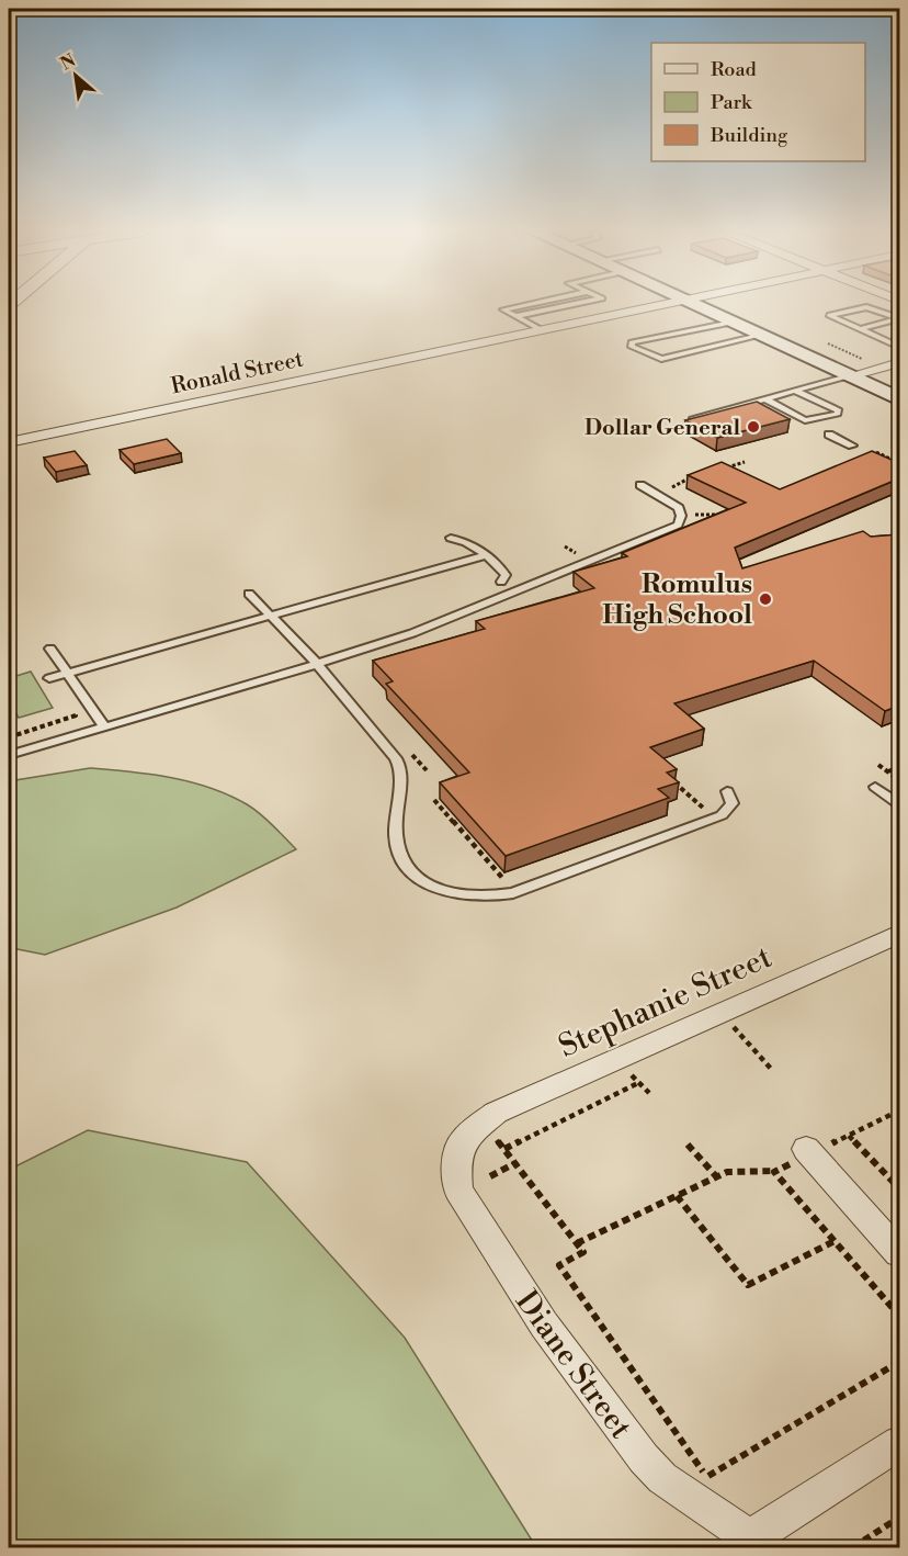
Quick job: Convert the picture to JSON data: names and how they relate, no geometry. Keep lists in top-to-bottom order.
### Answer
{
  "streets": {
    "street": ["Ronald Street", "Stephanie Street", "Diane Street"]
  },
  "crossings": [
    ["Stephanie Street", "Diane Street"]
  ],
  "places": ["Dollar General", "Romulus High School"],
  "legend": ["Road", "Park", "Building"],
  "north": "top left"
}
